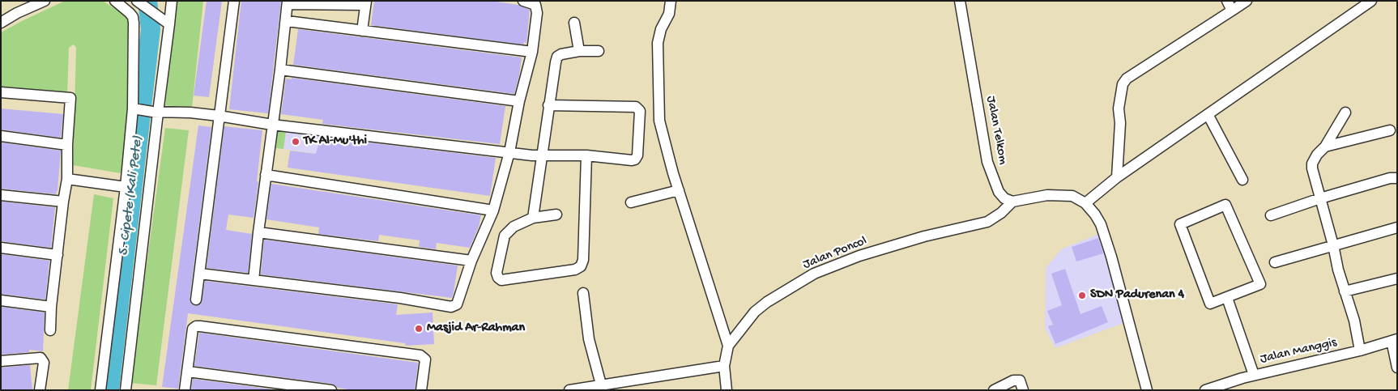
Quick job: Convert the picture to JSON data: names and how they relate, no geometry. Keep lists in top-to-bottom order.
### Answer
{
  "streets": {
    "street": ["Jalan Telkom", "Jalan Poncol", "Jalan Manggis"]
  },
  "crossings": [
    ["Jalan Telkom", "Jalan Poncol"]
  ],
  "water": ["S. Cipete (Kali Pete)"],
  "places": ["TK Al-Mu'thi", "SDN Padurenan 4", "Masjid Ar-Rahman"]
}
